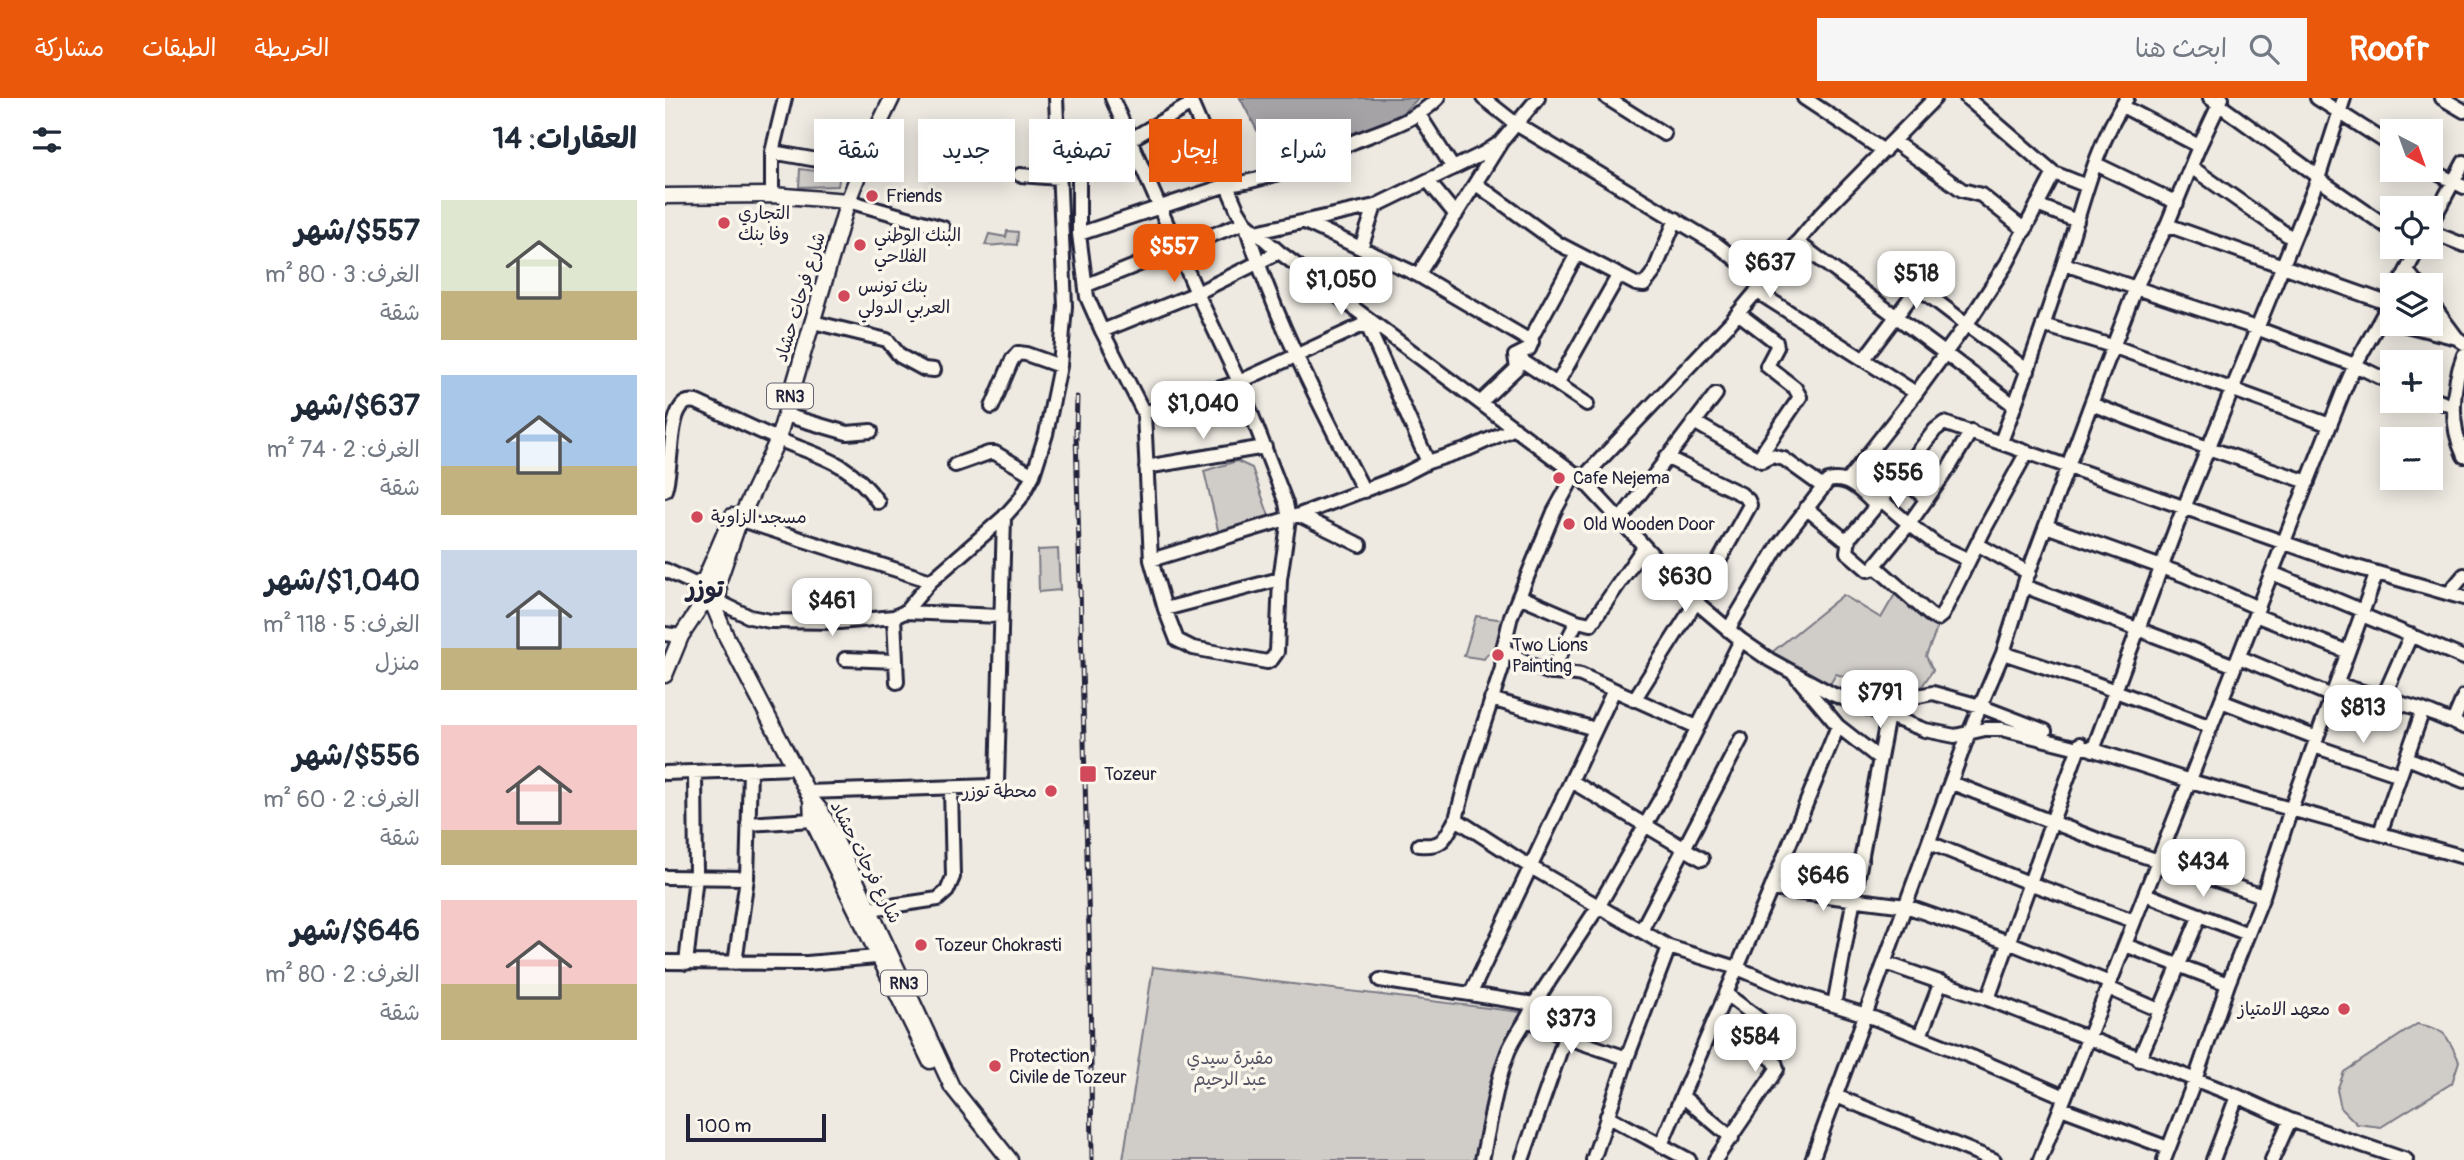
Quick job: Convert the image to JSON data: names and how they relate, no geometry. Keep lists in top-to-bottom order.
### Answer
{
  "streets": {
    "main road": ["شارع فرحات حشاد", "RN3"]
  },
  "districts": ["توزر"],
  "parks": ["مقبرة سيدي عبد الرحيم"],
  "places": {
    "other": [
      "Friends",
      "التجاري وفا بنك",
      "البنك الوطني الفلاحي",
      "بنك تونس العربي الدولي",
      "Cafe Nejema",
      "مسجد الزاوية",
      "Old Wooden Door",
      "Two Lions Painting",
      "محطة توزر",
      "Tozeur Chokrasti",
      "معهد الامتياز",
      "Protection Civile de Tozeur"
    ],
    "transit": ["Tozeur"]
  },
  "scale_bar": "100 m",
  "north": "bottom right",
  "page": {
    "header": "Roofr",
    "search": "ابحث هنا",
    "nav": ["الخريطة", "الطبقات", "مشاركة"],
    "heading": "العقارات: 14",
    "map_buttons": ["+", "−"],
    "chip": [
      "شراء",
      "إيجار",
      "تصفية",
      "جديد",
      "شقة"
    ],
    "list": [
      {
        "name": "$557/شهر",
        "note": "الغرف: 3 · 80 m² · شقة"
      },
      {
        "name": "$637/شهر",
        "note": "الغرف: 2 · 74 m² · شقة"
      },
      {
        "name": "$1,040/شهر",
        "note": "الغرف: 5 · 118 m² · منزل"
      },
      {
        "name": "$556/شهر",
        "note": "الغرف: 2 · 60 m² · شقة"
      },
      {
        "name": "$646/شهر",
        "note": "الغرف: 2 · 80 m² · شقة"
      }
    ],
    "price": [
      "$557",
      "$637",
      "$518",
      "$1,050",
      "$1,040",
      "$556",
      "$630",
      "$461",
      "$791",
      "$813",
      "$434",
      "$646",
      "$373",
      "$584"
    ],
    "scale": "100 m"
  }
}
